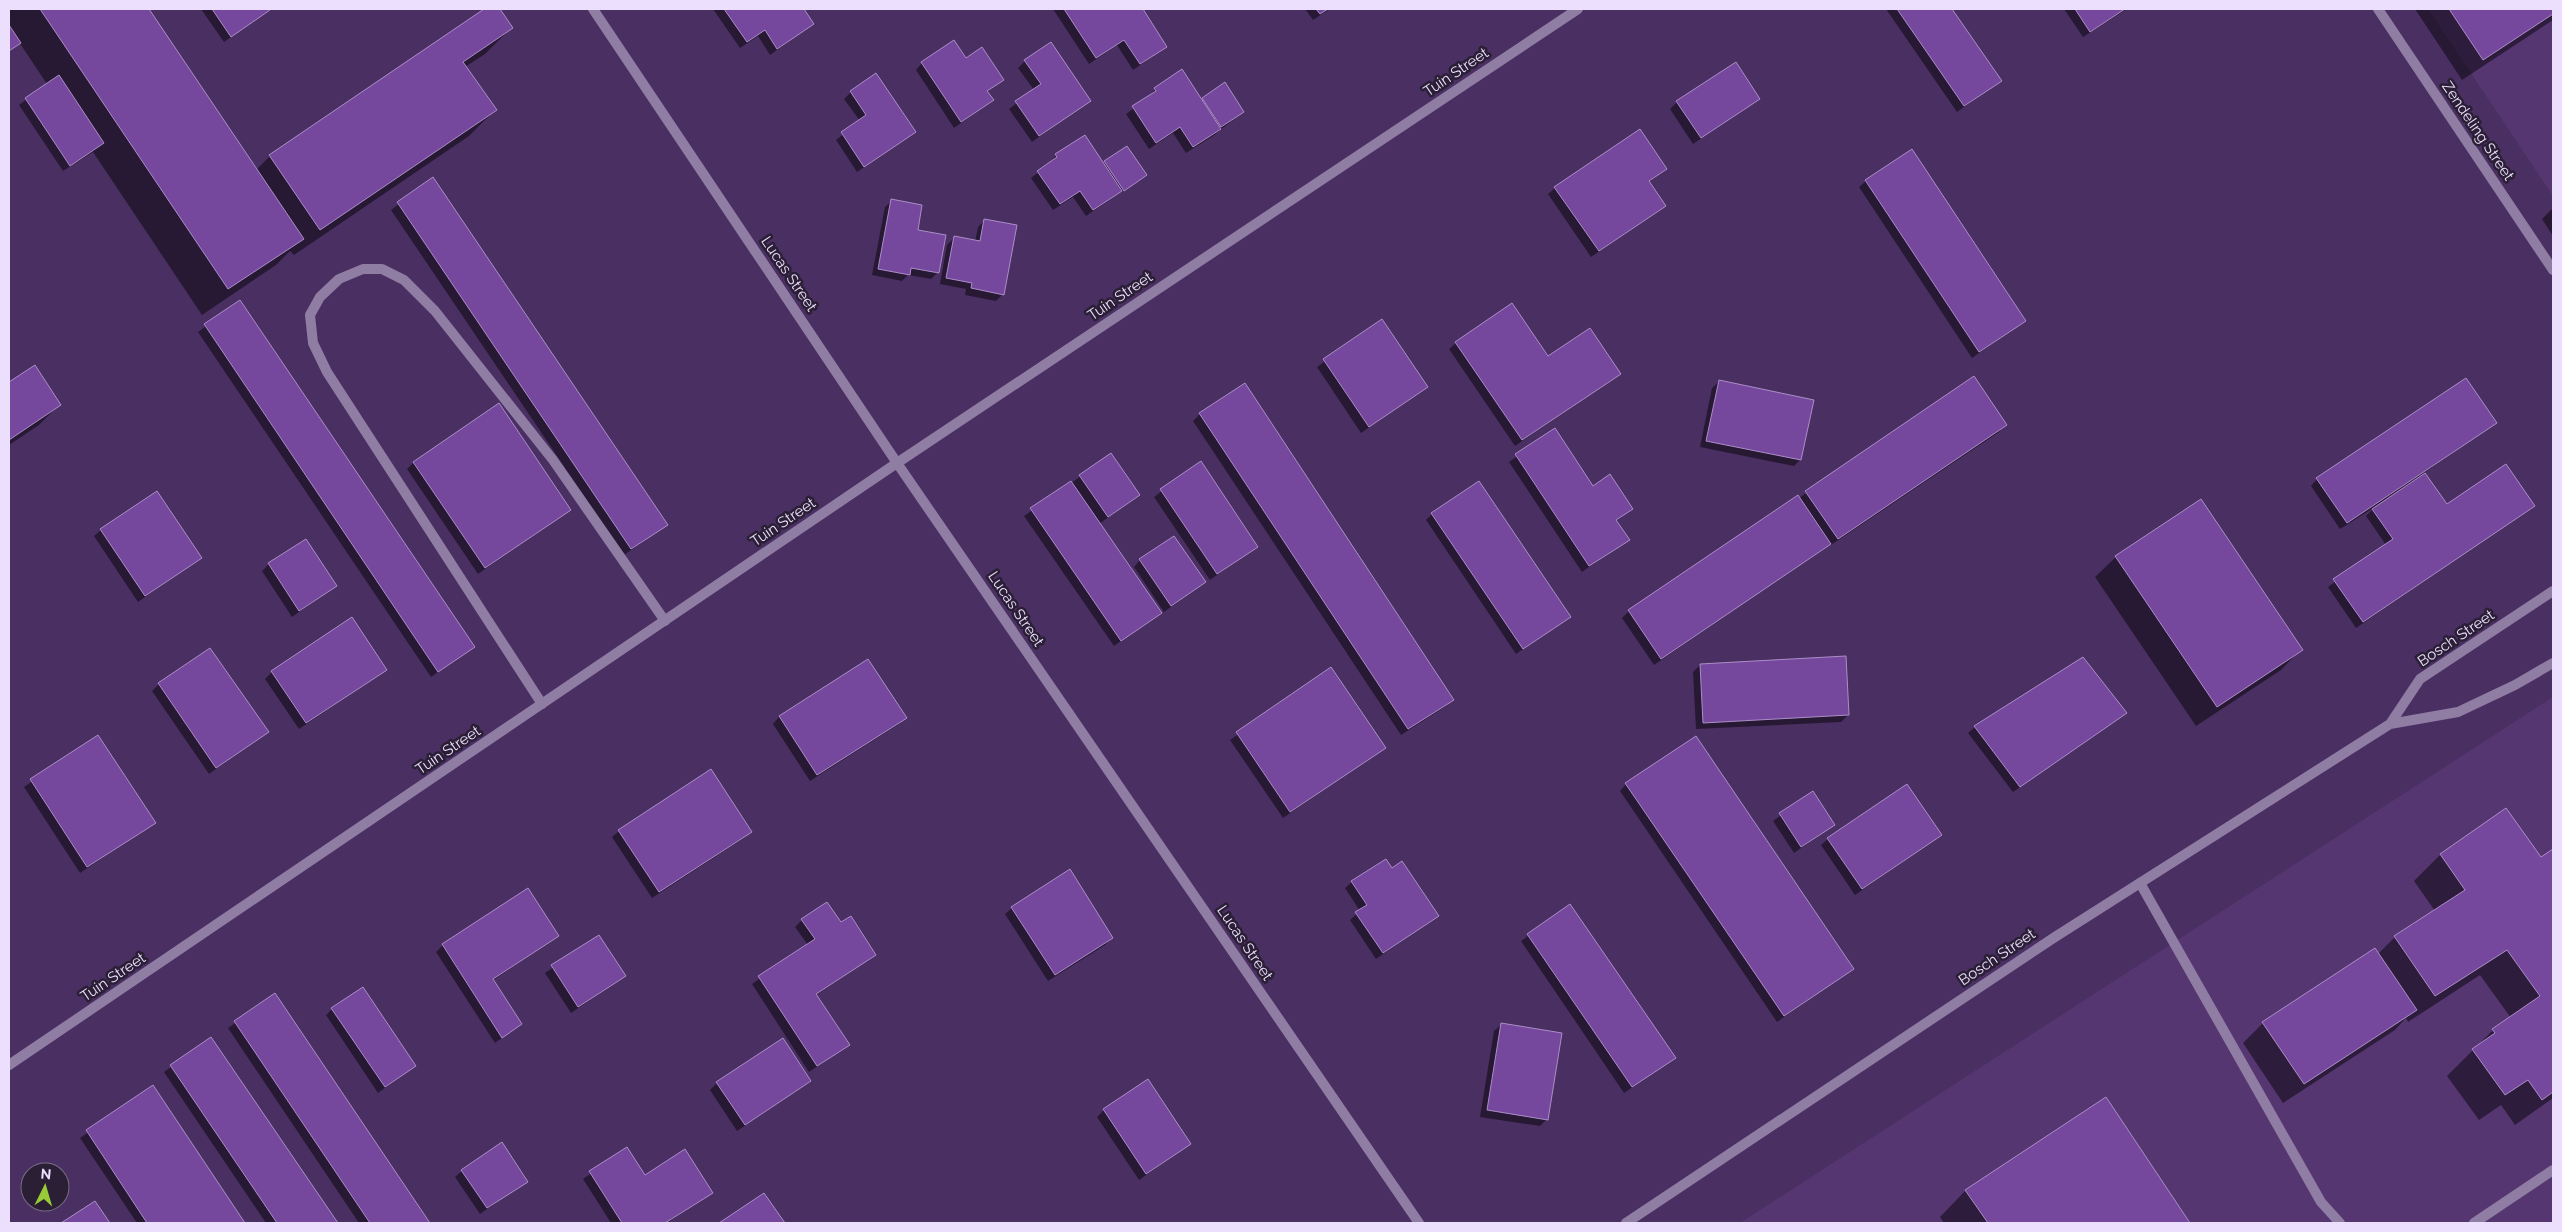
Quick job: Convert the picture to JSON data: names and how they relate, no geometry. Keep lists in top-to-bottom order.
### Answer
{
  "streets": {
    "street": [
      "Tuin Street",
      "Zendeling Street",
      "Lucas Street",
      "Bosch Street"
    ]
  },
  "crossings": [
    ["Tuin Street", "Lucas Street"]
  ],
  "north": "top"
}
